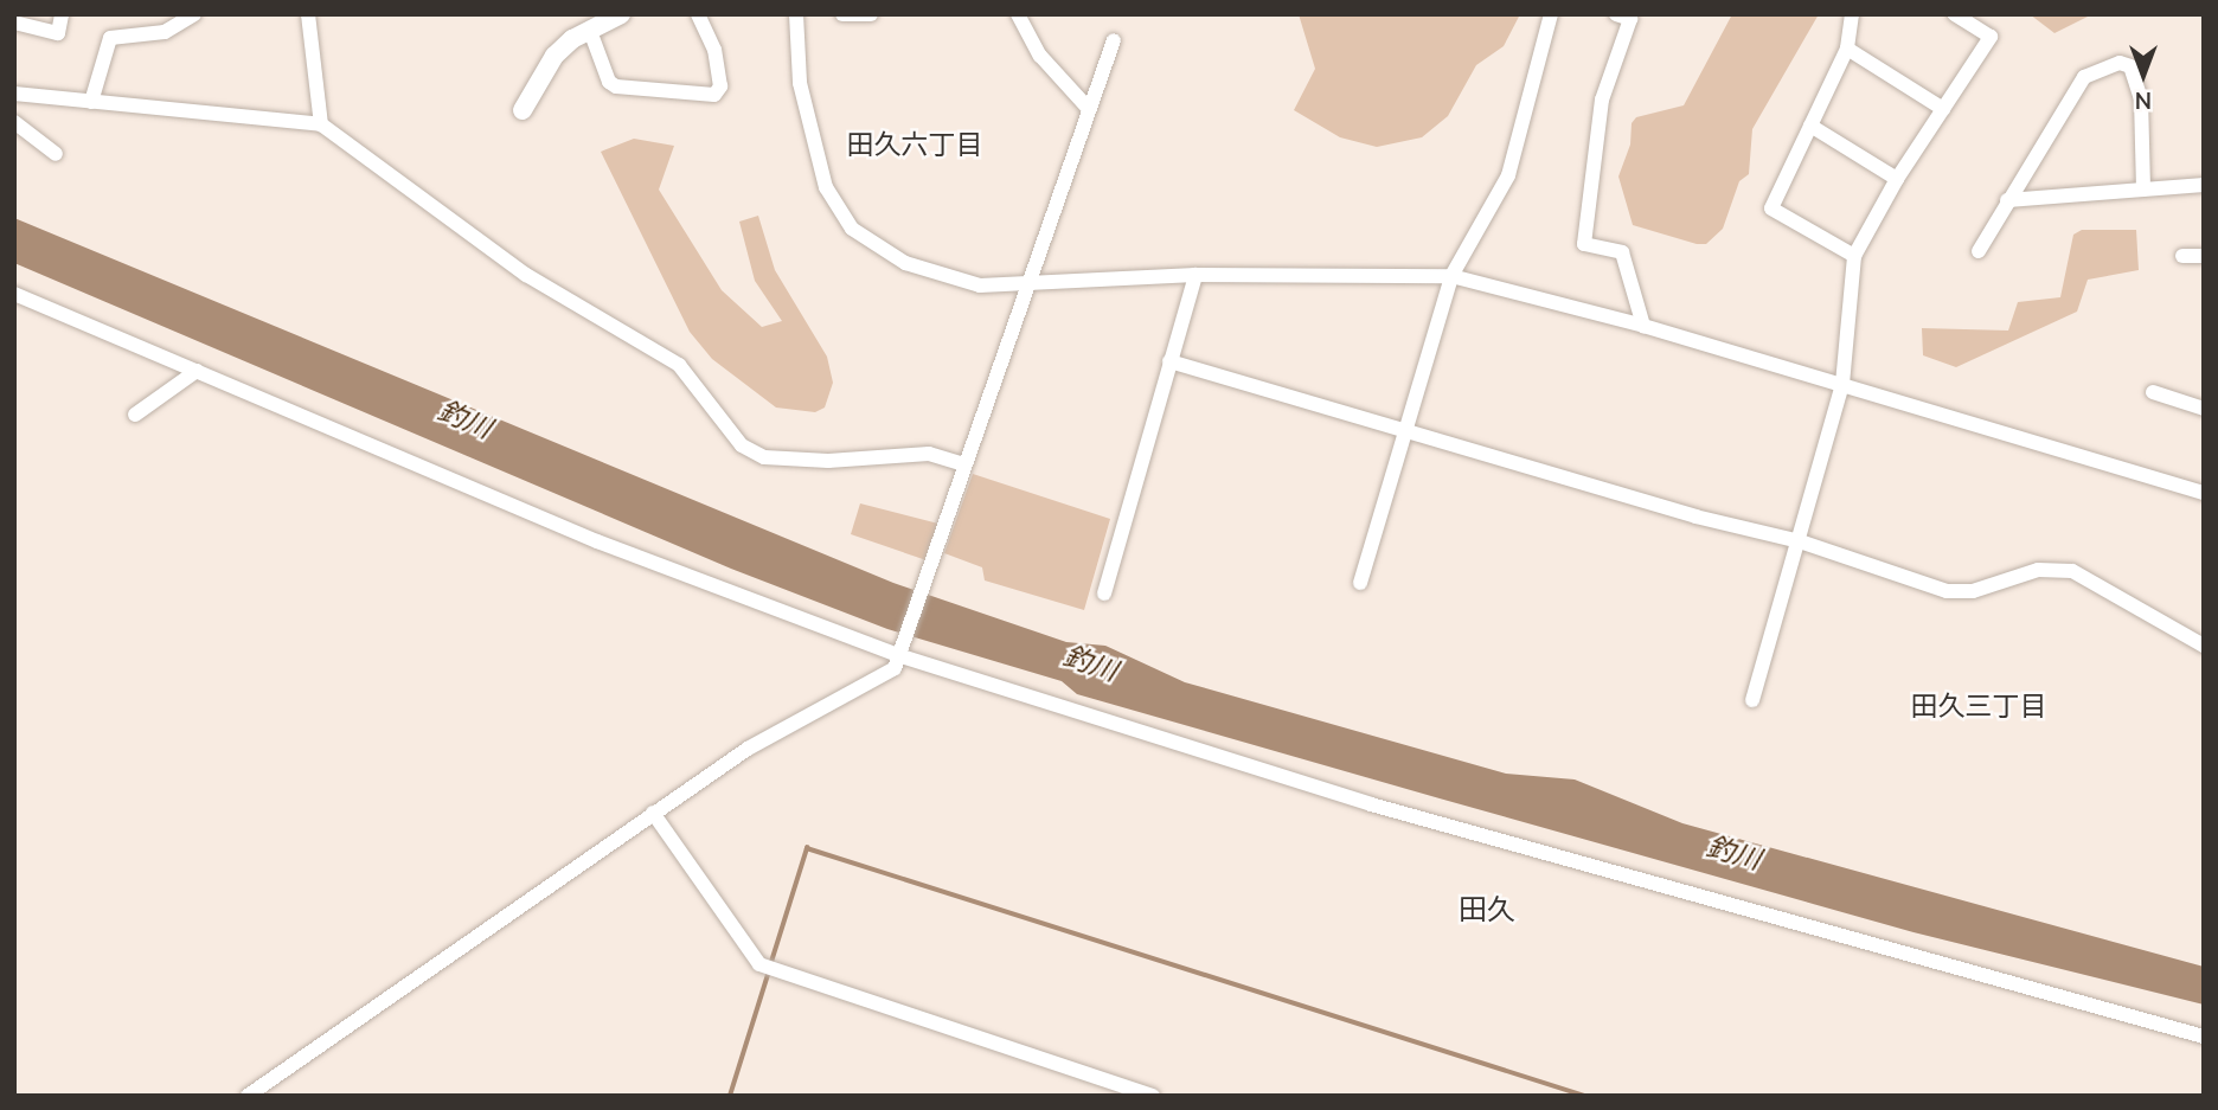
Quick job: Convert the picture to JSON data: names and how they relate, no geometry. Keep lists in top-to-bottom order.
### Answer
{
  "districts": ["田久六丁目", "田久三丁目", "田久"],
  "water": ["釣川"],
  "north": "bottom"
}
